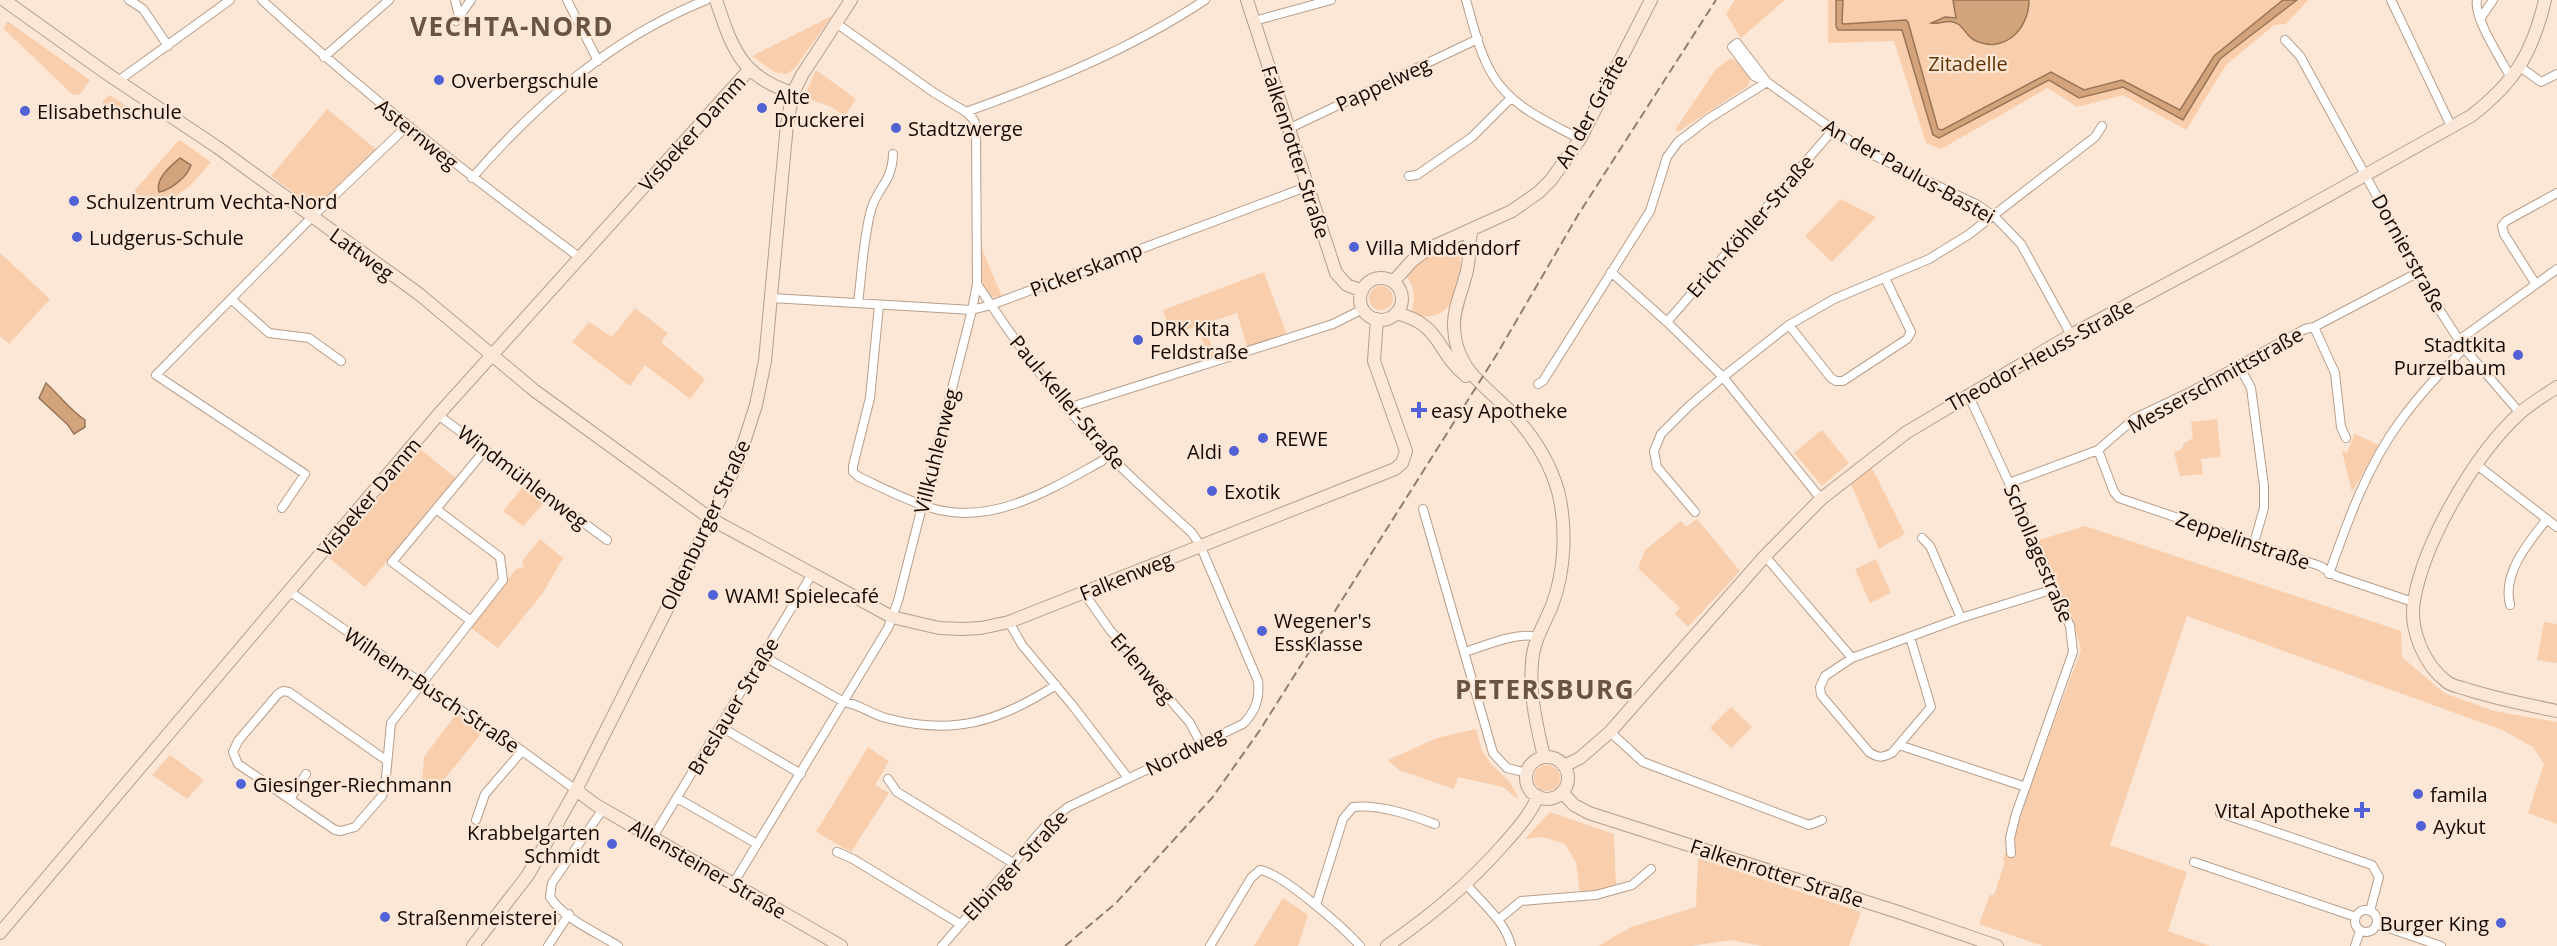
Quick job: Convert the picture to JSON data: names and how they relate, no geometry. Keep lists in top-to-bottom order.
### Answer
{
  "streets": {
    "street": [
      "Pappelweg",
      "An der Gräfte",
      "Visbeker Damm",
      "Asternweg",
      "Falkenrotter Straße",
      "An der Paulus-Bastei",
      "Erich-Köhler-Straße",
      "Dornierstraße",
      "Lattweg",
      "Pickerskamp",
      "Theodor-Heuss-Straße",
      "Messerschmittstraße",
      "Paul-Keller-Straße",
      "Villkuhlenweg",
      "Windmühlenweg",
      "Oldenburger Straße",
      "Zeppelinstraße",
      "Schollagestraße",
      "Falkenweg",
      "Erlenweg",
      "Wilhelm-Busch-Straße",
      "Breslauer Straße",
      "Nordweg",
      "Elbinger Straße",
      "Allensteiner Straße"
    ]
  },
  "crossings": [
    ["Pappelweg", "Falkenrotter Straße"],
    ["An der Gräfte", "Falkenrotter Straße"],
    ["An der Gräfte", "Falkenweg"],
    ["Visbeker Damm", "Asternweg"],
    ["Visbeker Damm", "Lattweg"],
    ["Visbeker Damm", "Windmühlenweg"],
    ["Visbeker Damm", "Wilhelm-Busch-Straße"],
    ["Falkenrotter Straße", "Pickerskamp"],
    ["Falkenrotter Straße", "Theodor-Heuss-Straße"],
    ["Falkenrotter Straße", "Falkenweg"],
    ["An der Paulus-Bastei", "Erich-Köhler-Straße"],
    ["An der Paulus-Bastei", "Theodor-Heuss-Straße"],
    ["Dornierstraße", "Theodor-Heuss-Straße"],
    ["Dornierstraße", "Messerschmittstraße"],
    ["Lattweg", "Oldenburger Straße"],
    ["Lattweg", "Falkenweg"],
    ["Pickerskamp", "Paul-Keller-Straße"],
    ["Pickerskamp", "Villkuhlenweg"],
    ["Pickerskamp", "Oldenburger Straße"],
    ["Theodor-Heuss-Straße", "Schollagestraße"],
    ["Messerschmittstraße", "Zeppelinstraße"],
    ["Messerschmittstraße", "Schollagestraße"],
    ["Paul-Keller-Straße", "Falkenweg"],
    ["Paul-Keller-Straße", "Nordweg"],
    ["Villkuhlenweg", "Falkenweg"],
    ["Villkuhlenweg", "Allensteiner Straße"],
    ["Oldenburger Straße", "Falkenweg"],
    ["Oldenburger Straße", "Wilhelm-Busch-Straße"],
    ["Oldenburger Straße", "Allensteiner Straße"],
    ["Falkenweg", "Erlenweg"],
    ["Falkenweg", "Breslauer Straße"],
    ["Falkenweg", "Nordweg"],
    ["Erlenweg", "Nordweg"],
    ["Wilhelm-Busch-Straße", "Allensteiner Straße"],
    ["Breslauer Straße", "Allensteiner Straße"],
    ["Nordweg", "Elbinger Straße"]
  ],
  "districts": ["VECHTA-NORD", "PETERSBURG"],
  "parks": ["Zitadelle"],
  "places": {
    "other": [
      "Overbergschule",
      "Alte Druckerei",
      "Elisabethschule",
      "Stadtzwerge",
      "Schulzentrum Vechta-Nord",
      "Ludgerus-Schule",
      "Villa Middendorf",
      "DRK Kita Feldstraße",
      "Stadtkita Purzelbaum",
      "REWE",
      "Aldi",
      "Exotik",
      "WAM! Spielecafé",
      "Wegener's EssKlasse",
      "Giesinger-Riechmann",
      "famila",
      "Aykut",
      "Krabbelgarten Schmidt",
      "Straßenmeisterei",
      "Burger King"
    ],
    "health": ["easy Apotheke", "Vital Apotheke"]
  }
}
